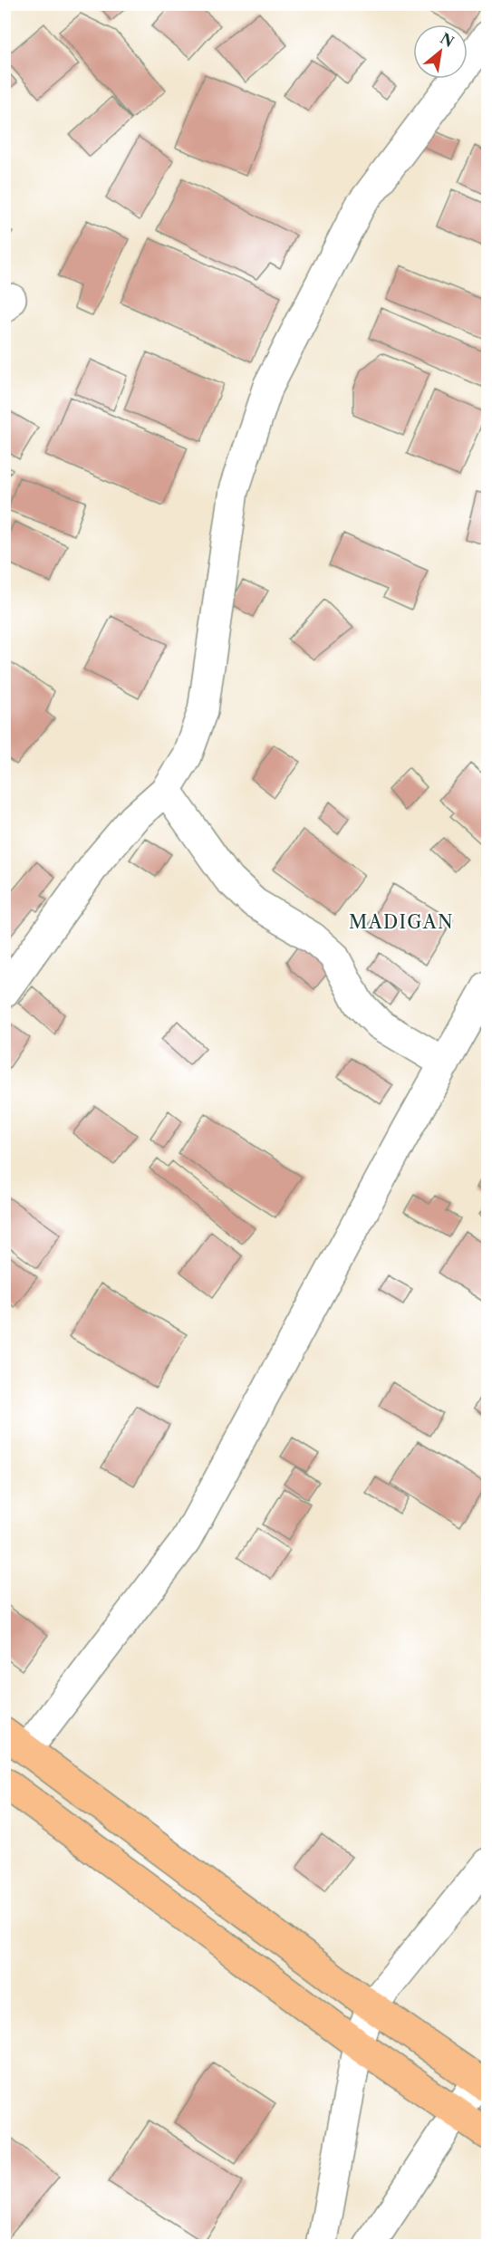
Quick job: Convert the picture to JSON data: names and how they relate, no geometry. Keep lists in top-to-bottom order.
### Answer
{
  "districts": ["MADIGAN"],
  "north": "top right"
}
